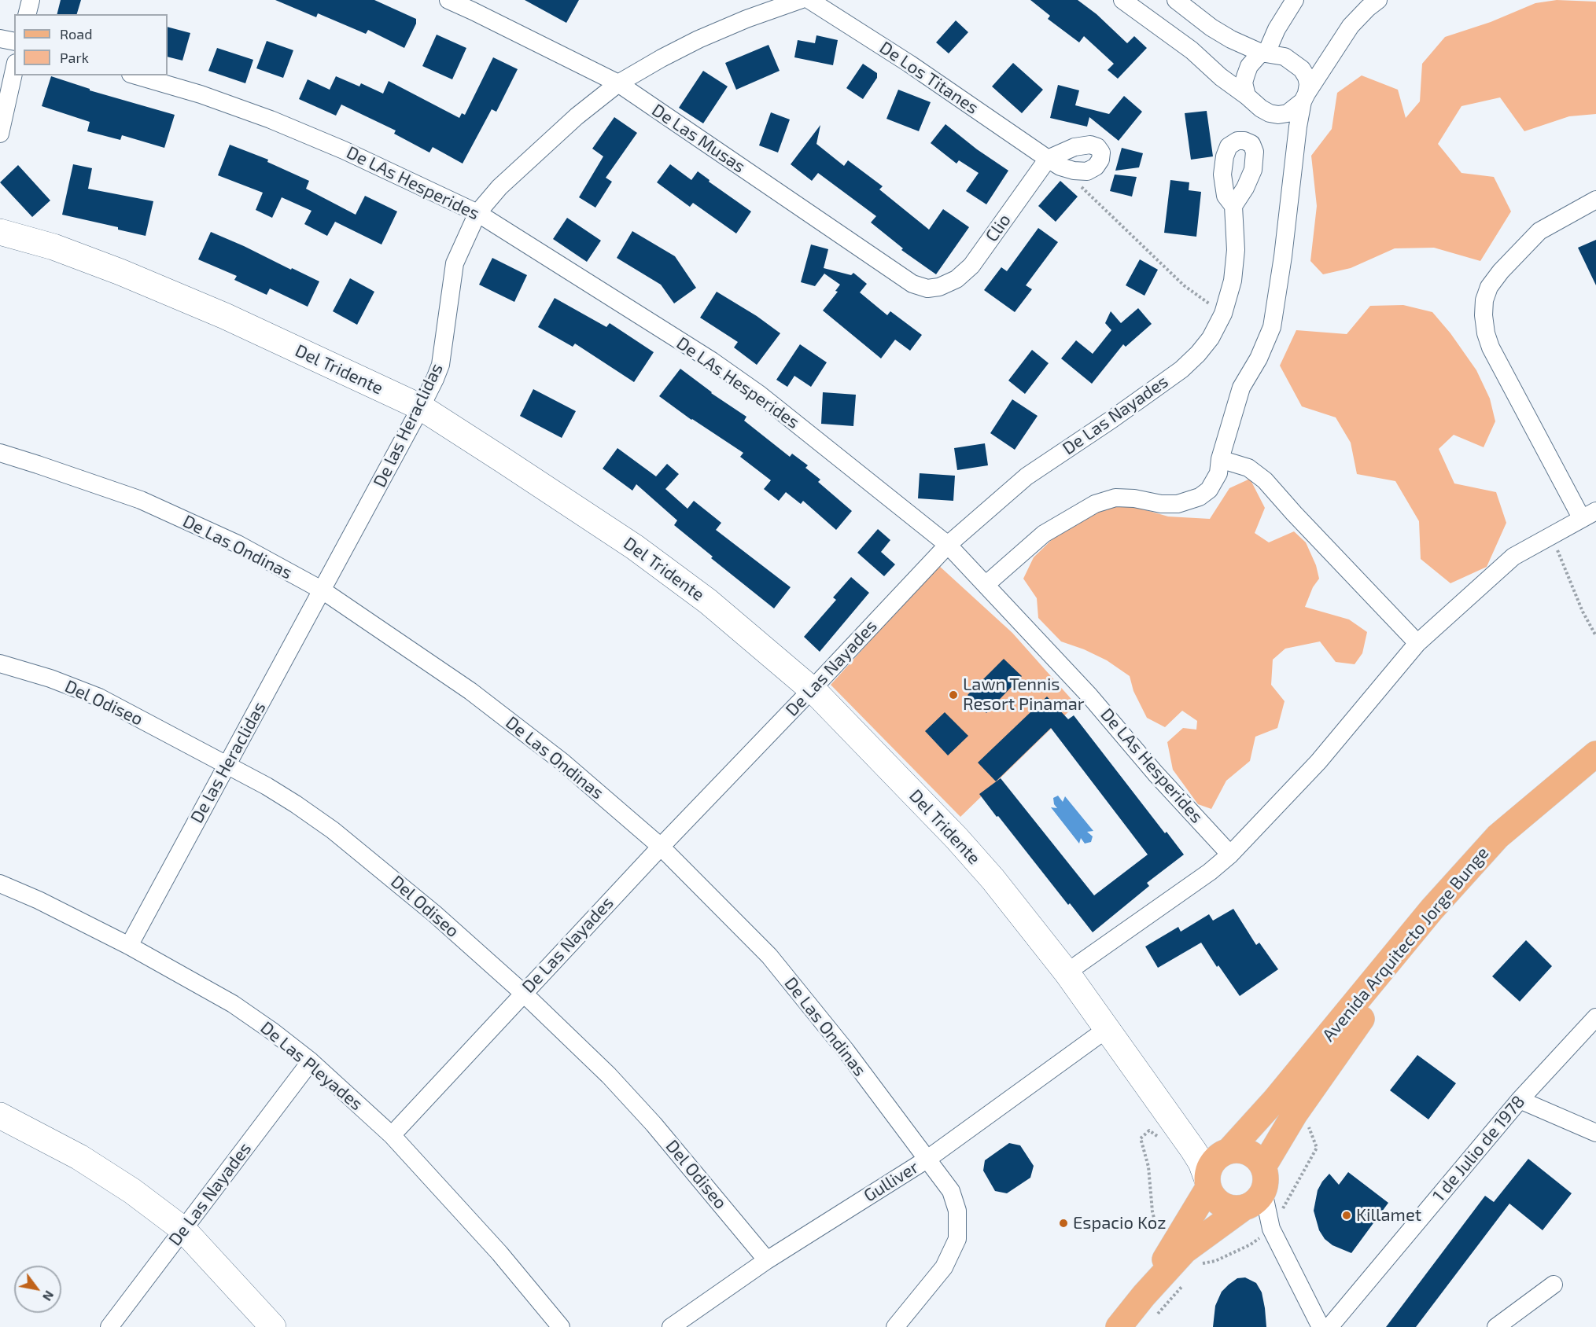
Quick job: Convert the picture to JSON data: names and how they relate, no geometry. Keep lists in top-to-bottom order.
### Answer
{
  "streets": {
    "main road": ["Del Tridente", "Avenida Arquitecto Jorge Bunge"],
    "street": [
      "De Los Titanes",
      "De Las Musas",
      "De LAs Hesperides",
      "Clio",
      "De Las Nayades",
      "De las Heraclidas",
      "De Las Ondinas",
      "Del Odiseo",
      "De Las Pleyades",
      "1 de Julio de 1978",
      "Gulliver"
    ]
  },
  "crossings": [
    ["De Los Titanes", "Clio"],
    ["De Las Musas", "Clio"],
    ["De Las Musas", "De las Heraclidas"],
    ["De LAs Hesperides", "De Las Nayades"],
    ["De LAs Hesperides", "De las Heraclidas"],
    ["Del Tridente", "De Las Nayades"],
    ["Del Tridente", "De las Heraclidas"],
    ["Del Tridente", "Avenida Arquitecto Jorge Bunge"],
    ["Del Tridente", "Gulliver"],
    ["De Las Nayades", "De Las Ondinas"],
    ["De Las Nayades", "Del Odiseo"],
    ["De Las Nayades", "De Las Pleyades"],
    ["De las Heraclidas", "De Las Ondinas"],
    ["De las Heraclidas", "Del Odiseo"],
    ["De las Heraclidas", "De Las Pleyades"],
    ["De Las Ondinas", "Gulliver"],
    ["Del Odiseo", "Gulliver"]
  ],
  "places": ["Lawn Tennis Resort Pinamar", "Killamet", "Espacio Koz"],
  "legend": ["Road", "Park"],
  "north": "bottom right"
}
